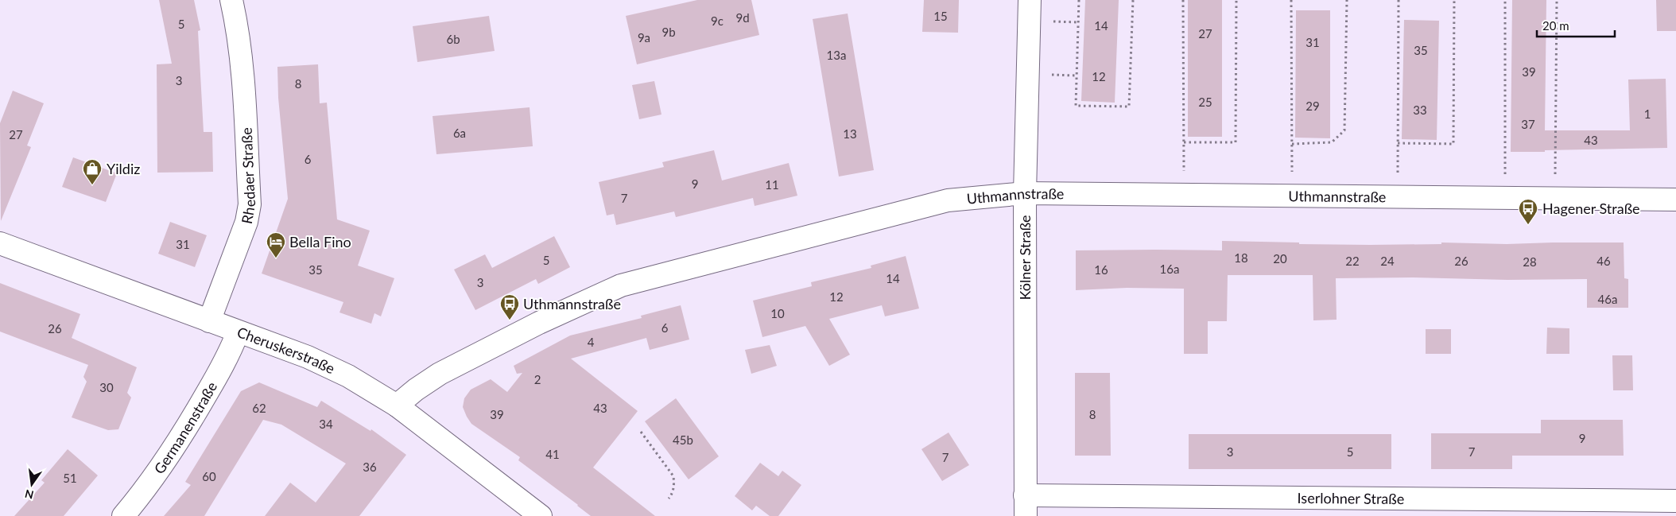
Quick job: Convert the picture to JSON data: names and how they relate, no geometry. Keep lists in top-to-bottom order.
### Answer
{
  "streets": {
    "street": [
      "Rhedaer Straße",
      "Uthmannstraße",
      "Kölner Straße",
      "Cheruskerstraße",
      "Germanenstraße",
      "Iserlohner Straße"
    ]
  },
  "crossings": [
    ["Rhedaer Straße", "Cheruskerstraße"],
    ["Uthmannstraße", "Kölner Straße"],
    ["Uthmannstraße", "Cheruskerstraße"],
    ["Kölner Straße", "Iserlohner Straße"],
    ["Cheruskerstraße", "Germanenstraße"]
  ],
  "places": {
    "shop": ["Yildiz"],
    "bus stop": ["Hagener Straße", "Uthmannstraße"],
    "hotel": ["Bella Fino"]
  },
  "house_numbers": [
    "15",
    "9d",
    "9c",
    "5",
    "14",
    "9b",
    "27",
    "9a",
    "6b",
    "31",
    "35",
    "13a",
    "39",
    "12",
    "3",
    "8",
    "25",
    "29",
    "33",
    "1",
    "37",
    "6a",
    "13",
    "27",
    "43",
    "6",
    "9",
    "11",
    "7",
    "31",
    "18",
    "20",
    "5",
    "22",
    "24",
    "26",
    "46",
    "28",
    "16a",
    "35",
    "16",
    "14",
    "3",
    "12",
    "46a",
    "10",
    "6",
    "26",
    "4",
    "2",
    "30",
    "62",
    "43",
    "39",
    "8",
    "34",
    "9",
    "45b",
    "3",
    "5",
    "7",
    "41",
    "7",
    "36",
    "60",
    "51"
  ],
  "scale_bar": "20 m",
  "north": "bottom"
}
